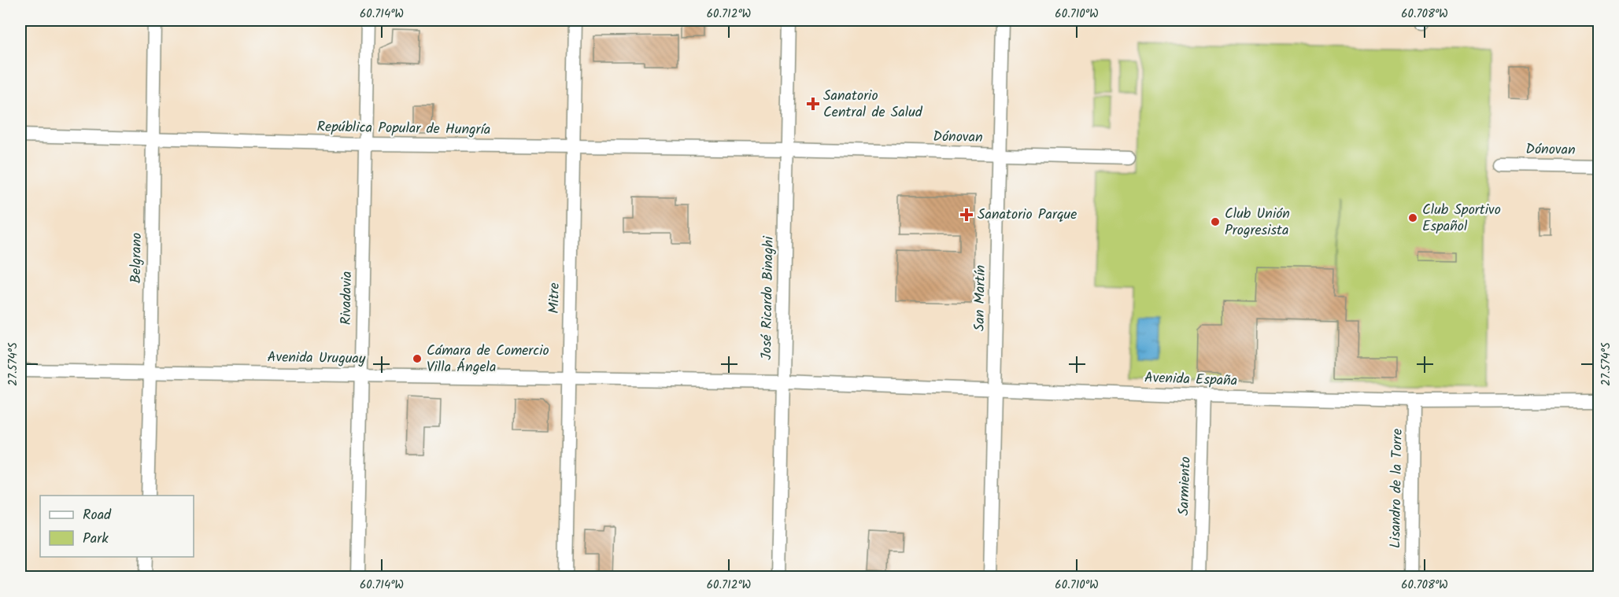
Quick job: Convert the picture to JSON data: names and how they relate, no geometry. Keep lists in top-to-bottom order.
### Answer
{
  "streets": {
    "street": [
      "República Popular de Hungría",
      "Dónovan",
      "Belgrano",
      "Rivadavia",
      "Mitre",
      "José Ricardo Binaghi",
      "San Martín",
      "Avenida Uruguay",
      "Avenida España",
      "Sarmiento",
      "Lisandro de la Torre"
    ]
  },
  "crossings": [
    ["República Popular de Hungría", "Dónovan"],
    ["República Popular de Hungría", "Belgrano"],
    ["República Popular de Hungría", "Rivadavia"],
    ["República Popular de Hungría", "Mitre"],
    ["República Popular de Hungría", "José Ricardo Binaghi"],
    ["Dónovan", "José Ricardo Binaghi"],
    ["Dónovan", "San Martín"],
    ["Belgrano", "Avenida Uruguay"],
    ["Rivadavia", "Avenida Uruguay"],
    ["Mitre", "Avenida Uruguay"],
    ["José Ricardo Binaghi", "Avenida Uruguay"],
    ["José Ricardo Binaghi", "Avenida España"],
    ["San Martín", "Avenida España"],
    ["Avenida Uruguay", "Avenida España"],
    ["Avenida España", "Sarmiento"],
    ["Avenida España", "Lisandro de la Torre"]
  ],
  "places": {
    "health": ["Sanatorio Central de Salud", "Sanatorio Parque"],
    "other": ["Club Sportivo Español", "Club Unión Progresista", "Cámara de Comercio Villa Ángela"]
  },
  "legend": ["Road", "Park"],
  "coordinates": [
    "60.714°W",
    "60.712°W",
    "60.710°W",
    "60.708°W",
    "27.574°S"
  ]
}
